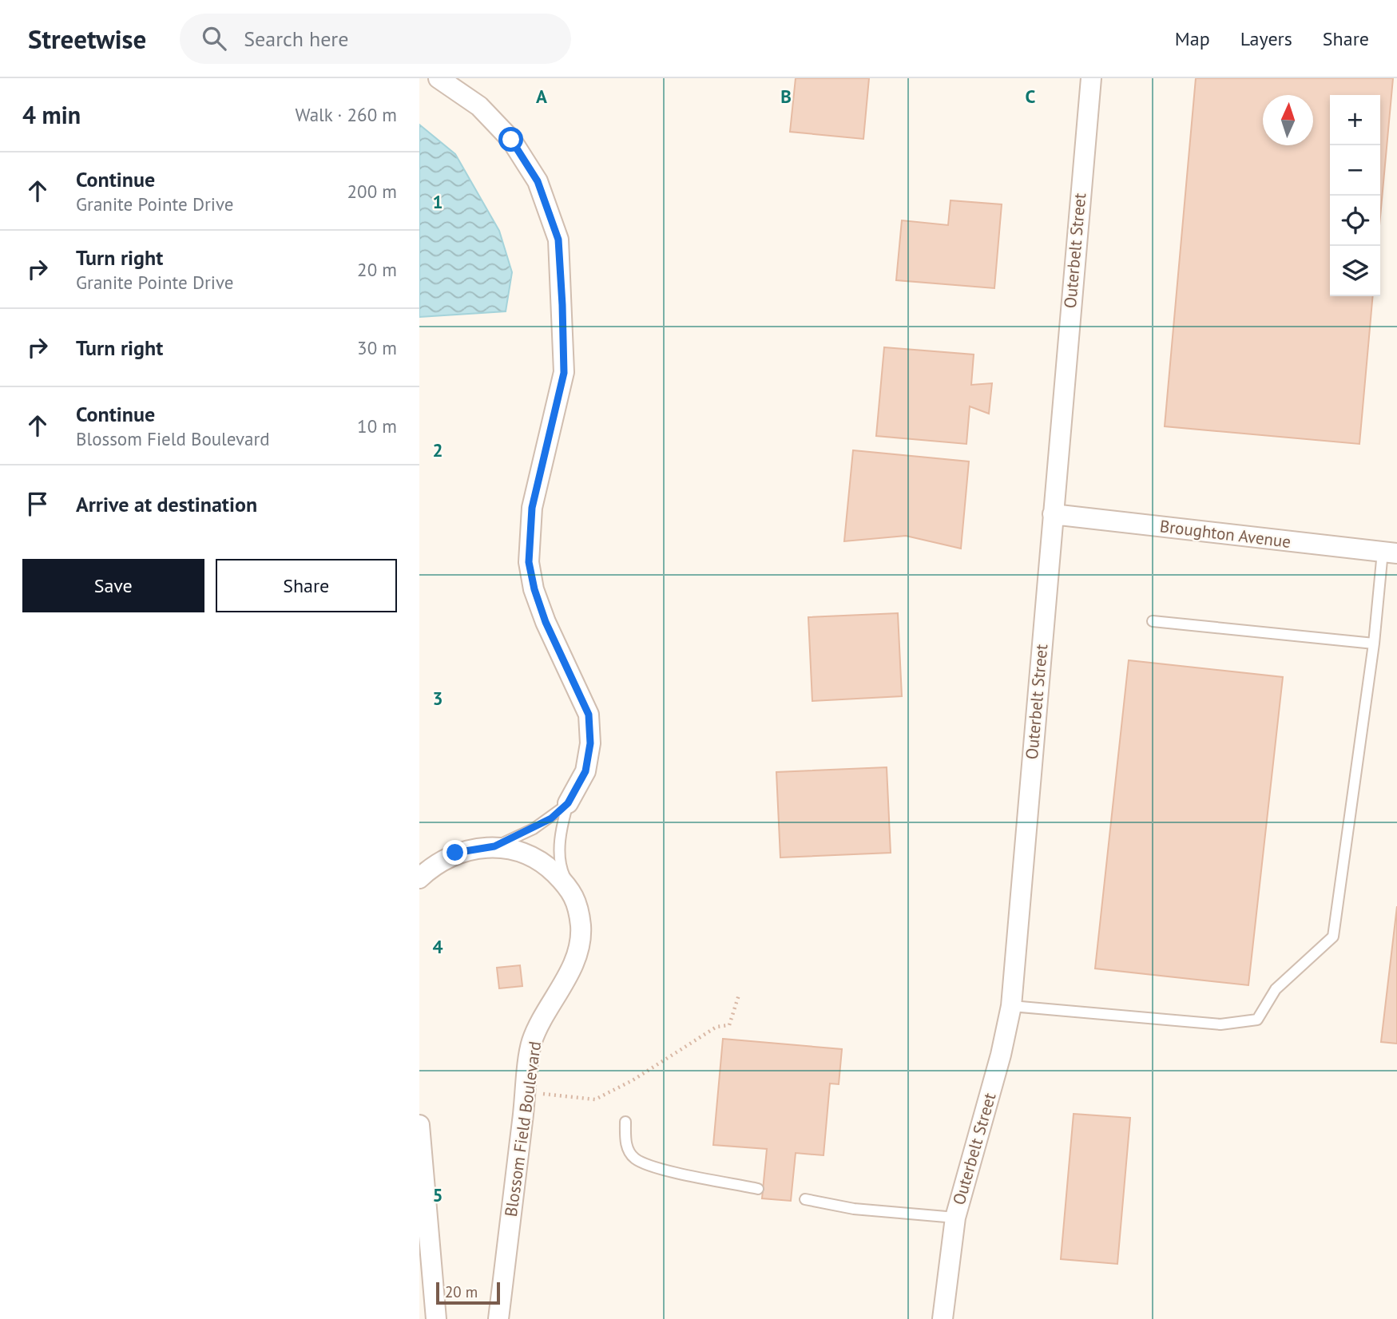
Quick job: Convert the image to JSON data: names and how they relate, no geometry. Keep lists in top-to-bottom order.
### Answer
{
  "streets": {
    "street": ["Outerbelt Street", "Broughton Avenue", "Blossom Field Boulevard"]
  },
  "crossings": [
    ["Outerbelt Street", "Broughton Avenue"]
  ],
  "scale_bar": "20 m",
  "north": "top",
  "page": {
    "header": "Streetwise",
    "search": "Search here",
    "nav": ["Map", "Layers", "Share"],
    "heading": ["4 min", "Walk · 260 m"],
    "map_buttons": ["+", "−"],
    "list": [
      ["Continue", "Granite Pointe Drive", "200 m"],
      ["Turn right", "Granite Pointe Drive", "20 m"],
      ["Turn right", "30 m"],
      ["Continue", "Blossom Field Boulevard", "10 m"],
      "Arrive at destination"
    ],
    "buttons": ["Save", "Share"],
    "scale": "20 m"
  },
  "grid": {
    "columns": ["A", "B", "C"],
    "rows": [
      "1",
      "2",
      "3",
      "4",
      "5"
    ]
  }
}
